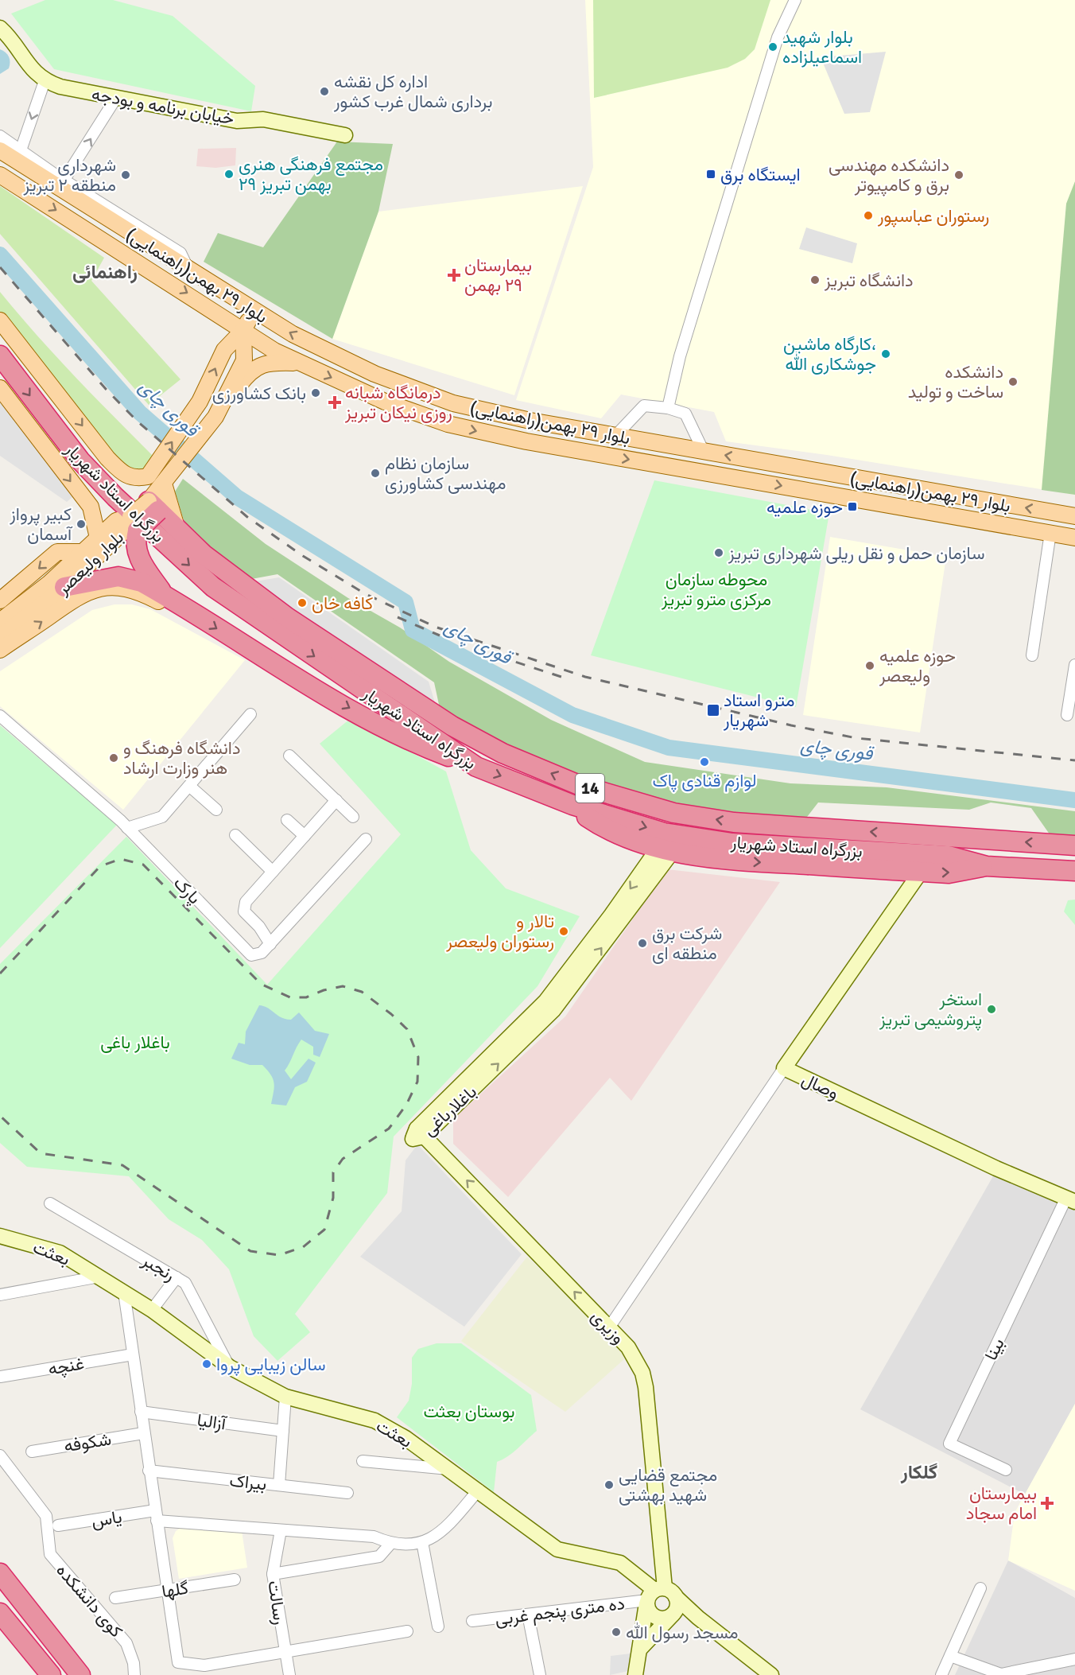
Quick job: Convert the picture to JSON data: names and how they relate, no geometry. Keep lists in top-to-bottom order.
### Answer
{
  "streets": {
    "highway": ["بزرگراه استاد شهریار", "14"],
    "main road": [
      "خیابان برنامه و بودجه",
      "بلوار ٢٩ بهمن(راهنمایی)",
      "بلوار ولیعصر",
      "وصال",
      "باغلارباغی",
      "بعثت",
      "وزیری"
    ],
    "street": [
      "پارک",
      "رنجبر",
      "بینا",
      "غنچه",
      "آزالیا",
      "شکوفه",
      "بیراک",
      "یاس",
      "گلها",
      "کوی دانشکده",
      "رسالت",
      "ده متری پنجم غربی"
    ]
  },
  "crossings": [
    ["وصال", "بینا"],
    ["باغلارباغی", "وزیری"],
    ["بعثت", "رنجبر"],
    ["بعثت", "وزیری"],
    ["بعثت", "ده متری پنجم غربی"],
    ["وزیری", "ده متری پنجم غربی"]
  ],
  "one_way": ["وزیری"],
  "districts": ["راهنمائی", "گلکار"],
  "water": ["قوری چای"],
  "parks": ["محوطه سازمان مرکزی مترو تبریز", "باغلار باغی", "بوستان بعثت"],
  "places": {
    "other": [
      "بلوار شهید اسماعیلزاده",
      "اداره کل نقشه برداری شمال غرب کشور",
      "مجتمع فرهنگی هنری ۲۹ بهمن تبریز",
      "شهرداری منطقه ۲ تبریز",
      "دانشکده مهندسی برق و کامپیوتر",
      "رستوران عباسپور",
      "دانشگاه تبریز",
      "کارگاه ماشین، جوشکاری الله",
      "دانشکده ساخت و تولید",
      "بانک کشاورزی",
      "سازمان نظام مهندسی کشاورزی",
      "کبیر پرواز آسمان",
      "سازمان حمل و نقل ریلی شهرداری تبریز",
      "کافه خان",
      "حوزه علمیه ولیعصر",
      "دانشگاه فرهنگ و هنر وزارت ارشاد",
      "لوازم قنادی پاک",
      "تالار و رستوران ولیعصر",
      "شرکت برق منطقه ای",
      "استخر پتروشیمی تبریز",
      "سالن زيبايى پروا",
      "مجتمع قضایی شهید بهشتی",
      "مسجد رسول الله"
    ],
    "transit": ["ایستگاه برق", "حوزه علمیه", "مترو استاد شهریار"],
    "health": ["بیمارستان ٢٩ بهمن", "درمانگاه شبانه روزی نیکان تبریز", "بیمارستان امام سجاد"]
  }
}
